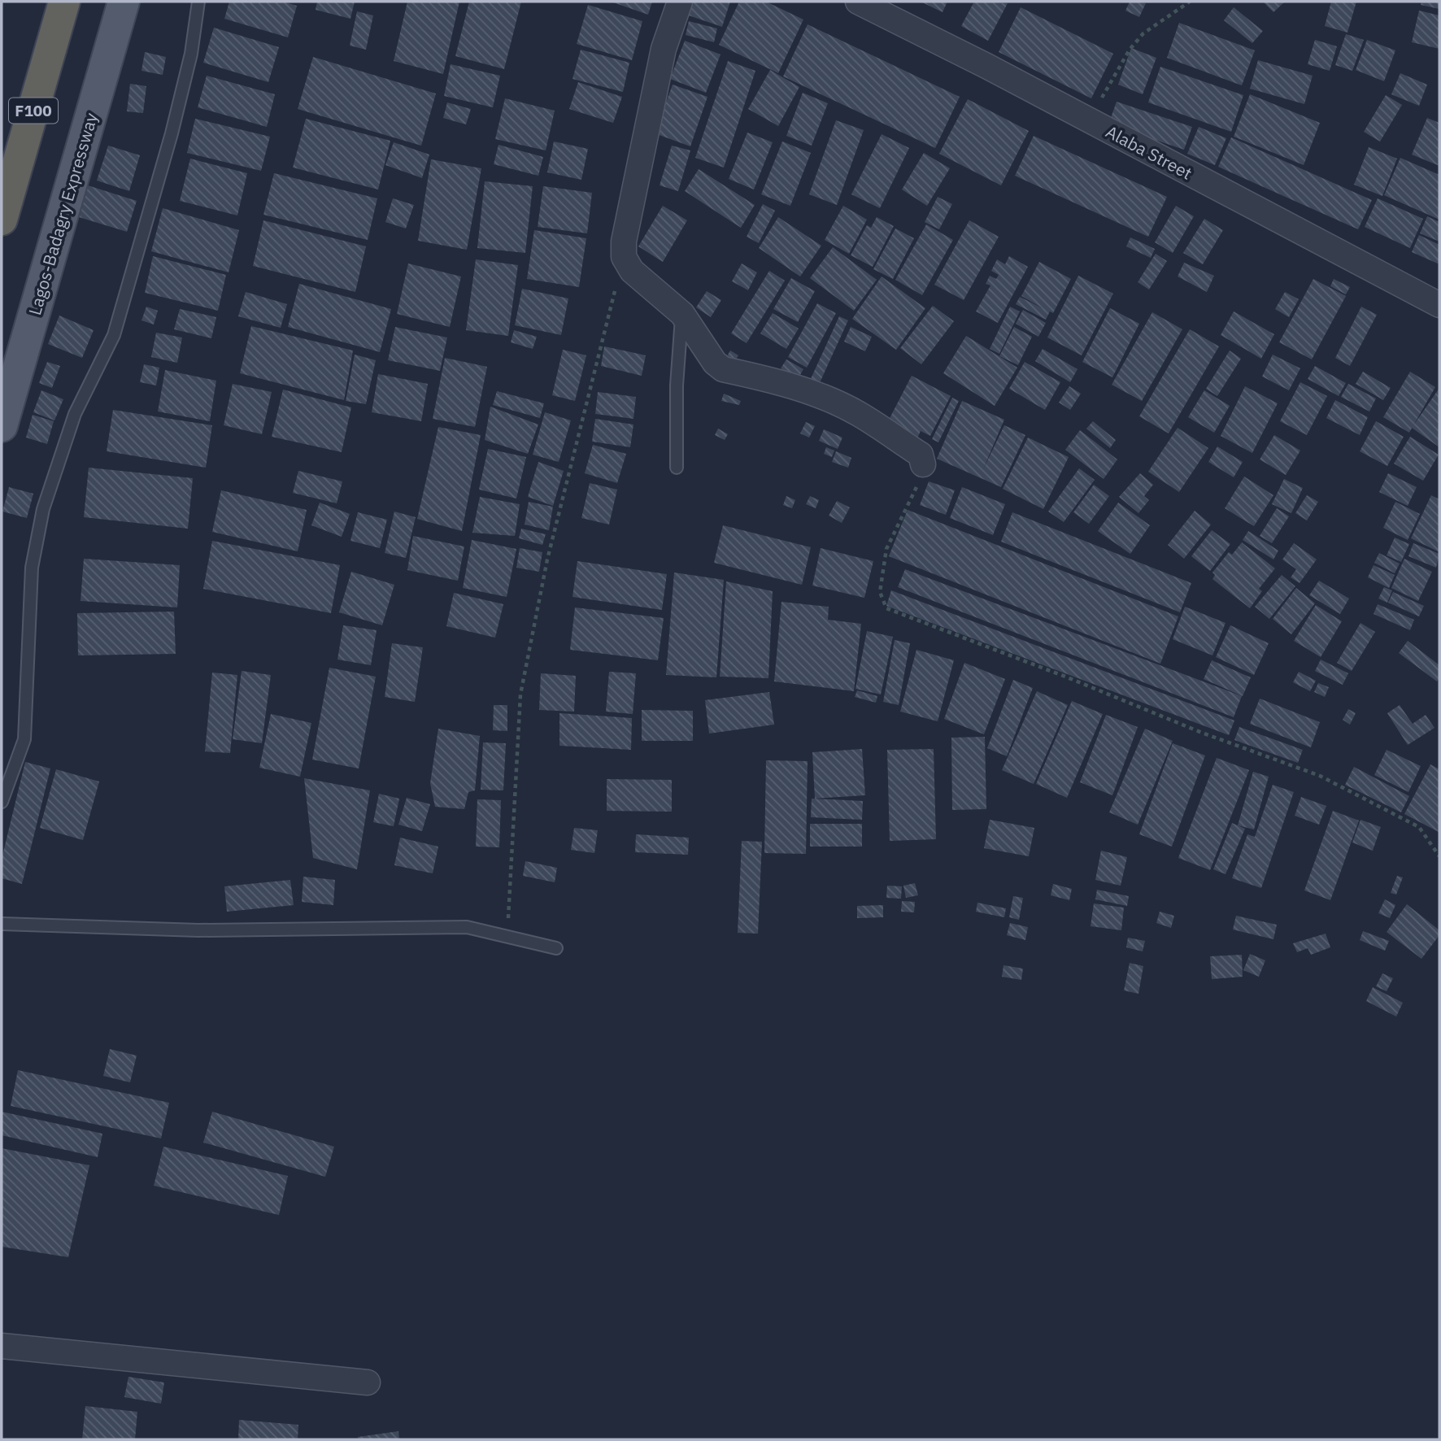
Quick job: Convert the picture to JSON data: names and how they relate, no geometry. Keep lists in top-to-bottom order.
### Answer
{
  "streets": {
    "highway": ["F100"],
    "main road": ["Lagos-Badagry Expressway"],
    "street": ["Alaba Street"]
  }
}
